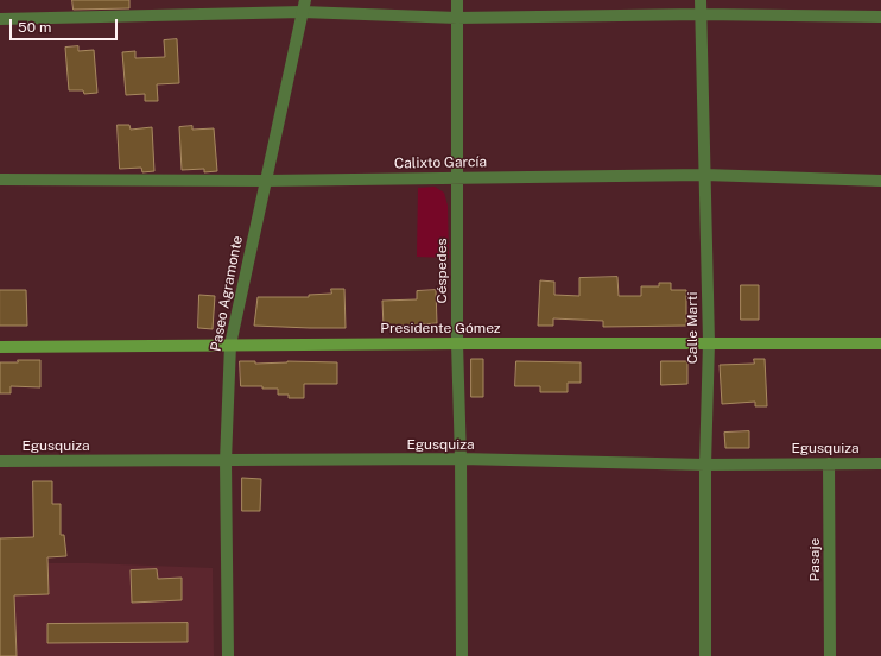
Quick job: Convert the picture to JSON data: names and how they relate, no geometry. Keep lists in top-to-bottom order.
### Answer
{
  "streets": {
    "main road": ["Presidente Gómez"],
    "street": [
      "Calixto García",
      "Céspedes",
      "Paseo Agramonte",
      "Calle Marti",
      "Egusquiza",
      "Pasaje"
    ]
  },
  "crossings": [
    ["Calixto García", "Céspedes"],
    ["Calixto García", "Paseo Agramonte"],
    ["Calixto García", "Calle Marti"],
    ["Céspedes", "Presidente Gómez"],
    ["Céspedes", "Egusquiza"],
    ["Paseo Agramonte", "Presidente Gómez"],
    ["Paseo Agramonte", "Egusquiza"],
    ["Presidente Gómez", "Calle Marti"],
    ["Calle Marti", "Egusquiza"],
    ["Egusquiza", "Pasaje"]
  ],
  "scale_bar": "50 m"
}
